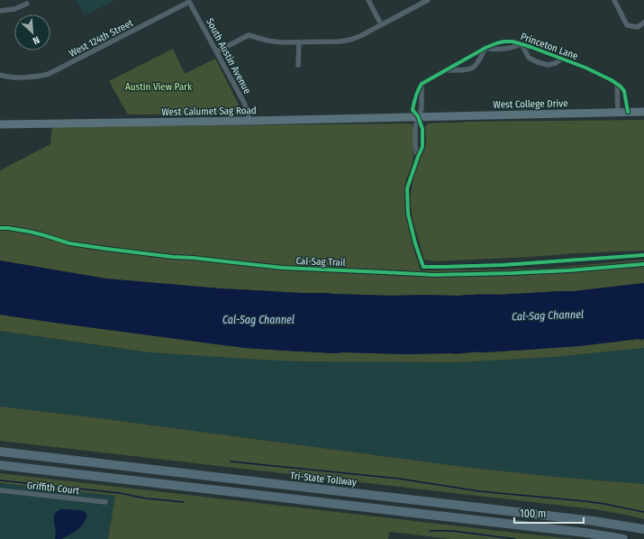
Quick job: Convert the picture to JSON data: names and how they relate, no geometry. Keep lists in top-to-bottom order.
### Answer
{
  "streets": {
    "highway": ["Tri-State Tollway"],
    "main road": ["West College Drive", "West Calumet Sag Road"],
    "street": [
      "West 124th Street",
      "Princeton Lane",
      "South Austin Avenue",
      "Griffith Court"
    ],
    "cycle path": ["Cal-Sag Trail"]
  },
  "crossings": [
    ["West 124th Street", "South Austin Avenue"],
    ["Princeton Lane", "West College Drive"],
    ["South Austin Avenue", "West Calumet Sag Road"],
    ["West College Drive", "West Calumet Sag Road"]
  ],
  "water": ["Cal-Sag Channel"],
  "parks": ["Austin View Park"],
  "scale_bar": "100 m",
  "north": "bottom right"
}
